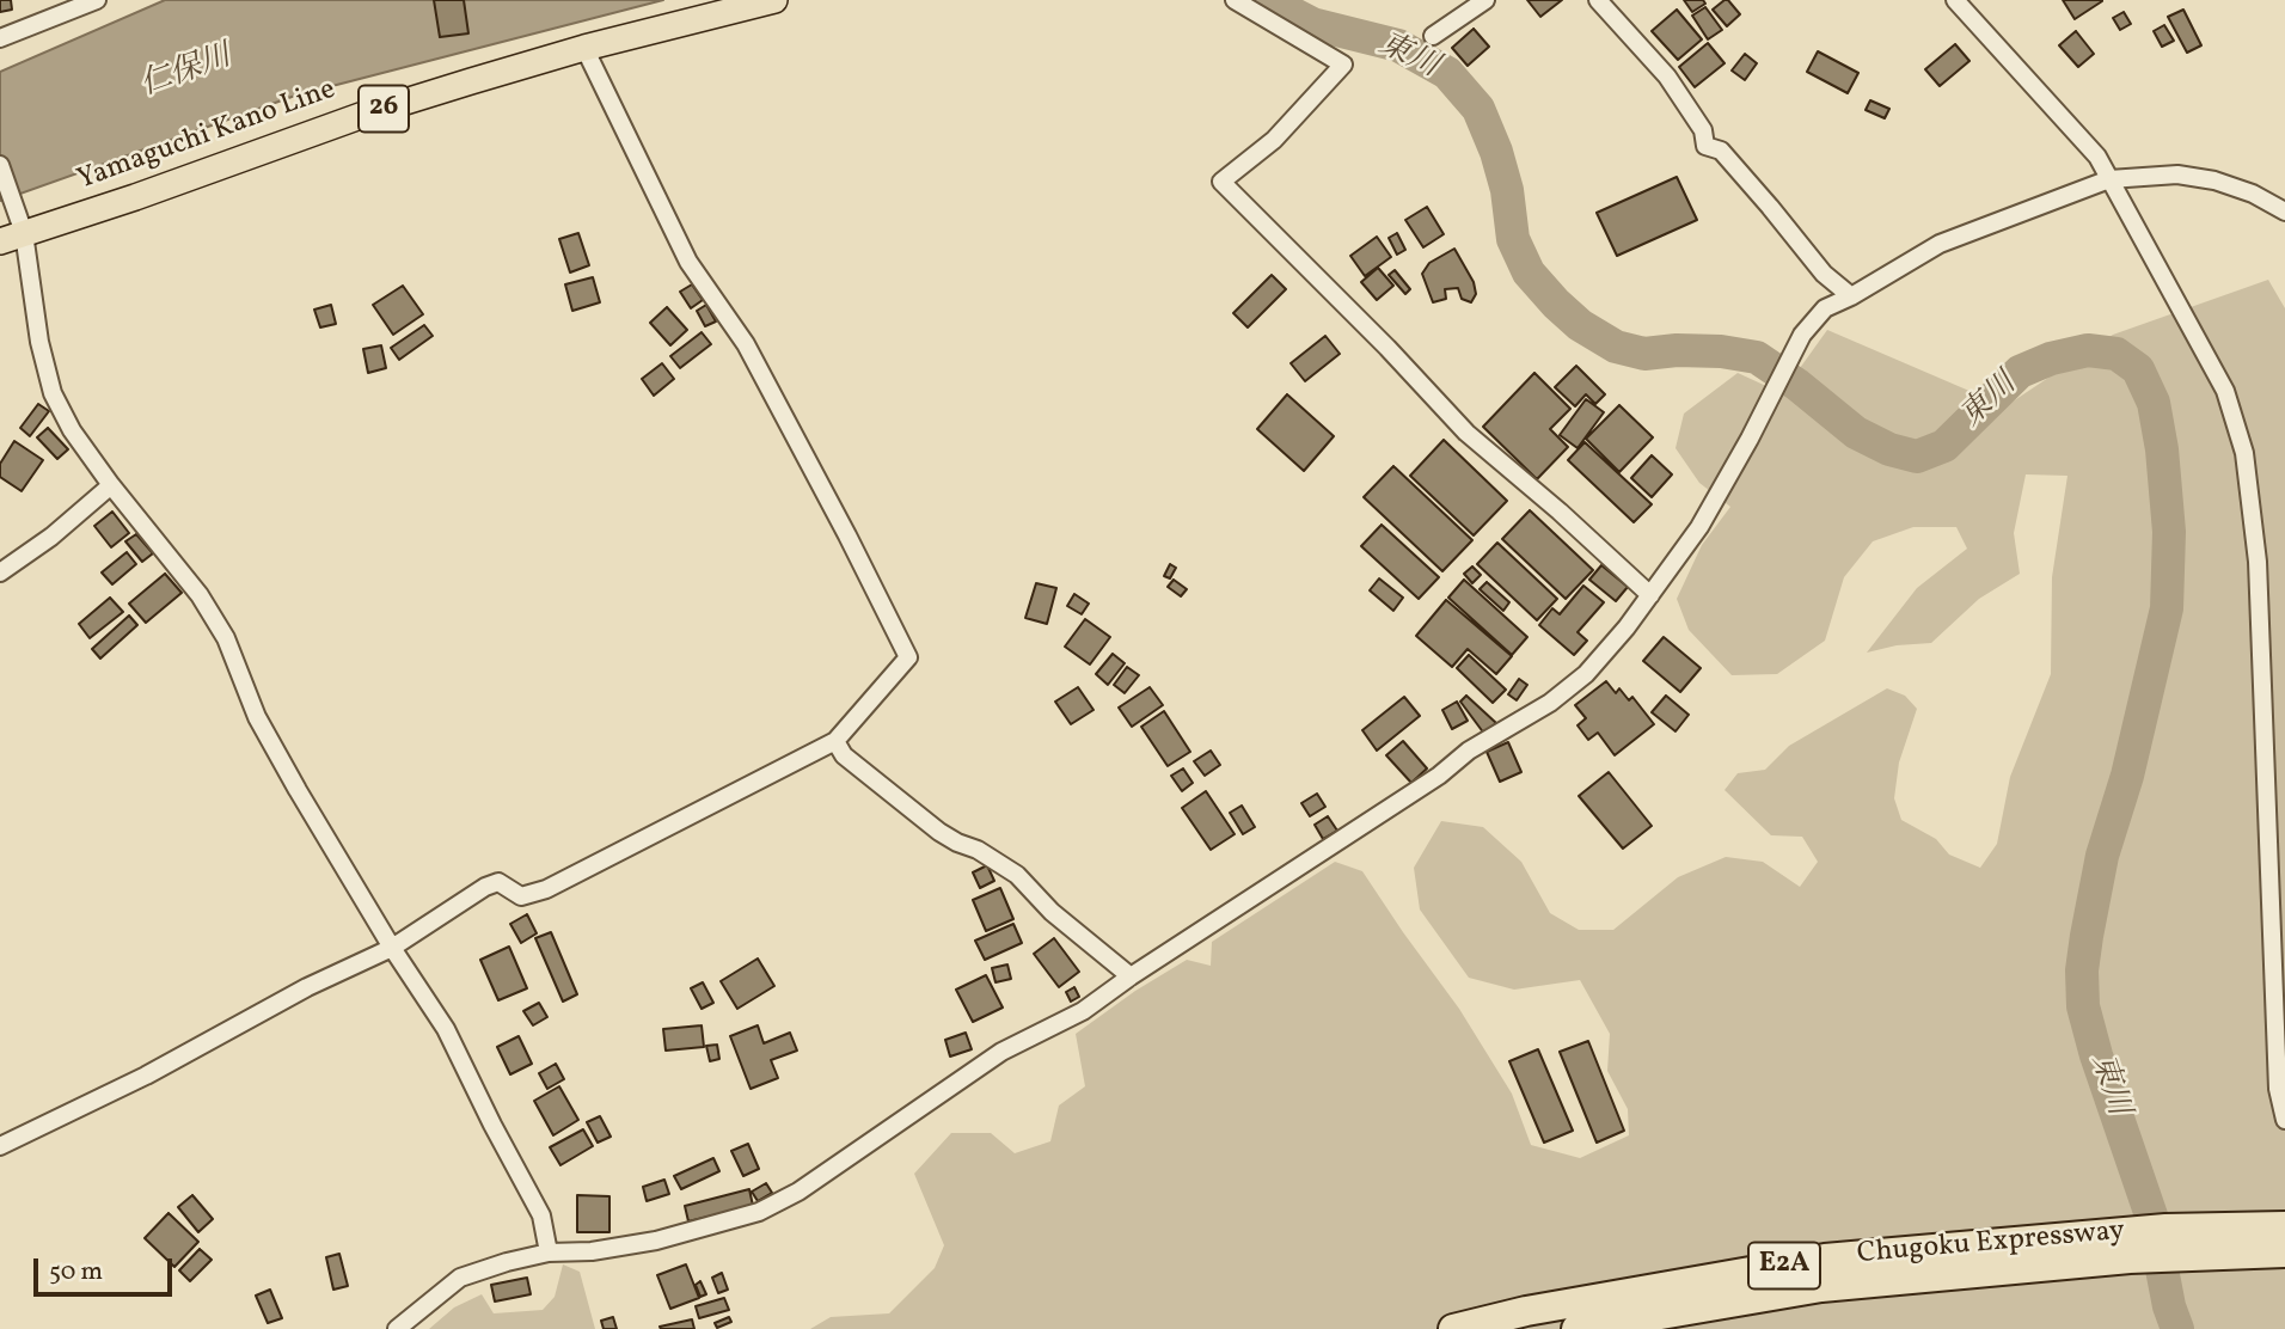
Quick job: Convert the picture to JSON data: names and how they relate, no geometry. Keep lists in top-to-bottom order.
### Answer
{
  "streets": {
    "highway": ["Chugoku Expressway", "E2A"],
    "main road": ["26", "Yamaguchi Kano Line"]
  },
  "water": ["東川", "仁保川"],
  "scale_bar": "50 m"
}
